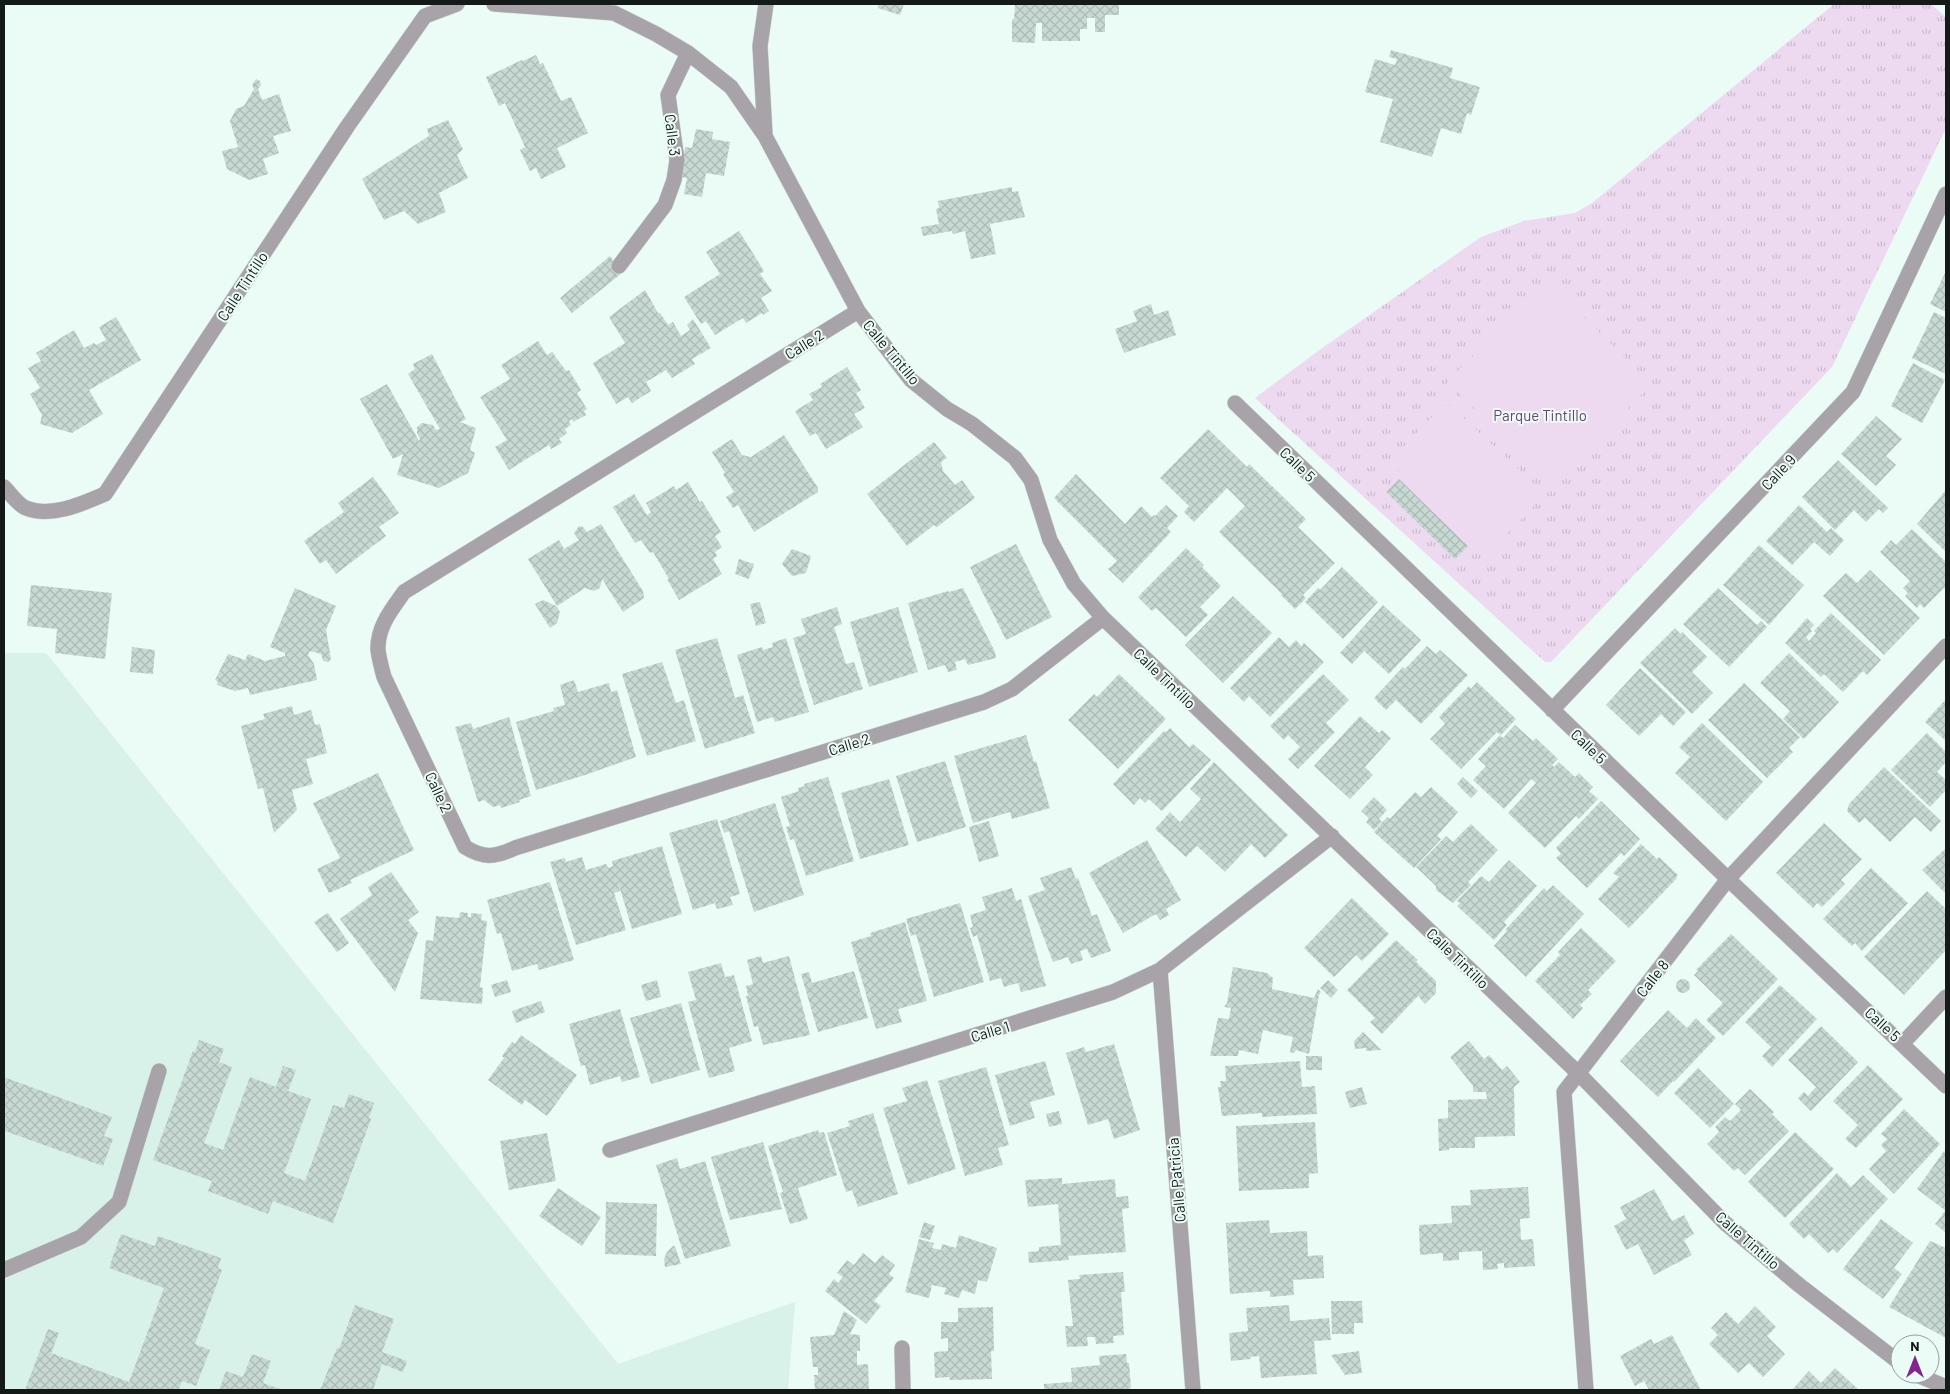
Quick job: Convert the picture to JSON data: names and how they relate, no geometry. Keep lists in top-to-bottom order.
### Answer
{
  "streets": {
    "street": [
      "Calle 3",
      "Calle Tintillo",
      "Calle 2",
      "Calle 5",
      "Calle 9",
      "Calle 8",
      "Calle 1",
      "Calle Patricia"
    ]
  },
  "crossings": [
    ["Calle 3", "Calle Tintillo"],
    ["Calle Tintillo", "Calle 2"],
    ["Calle Tintillo", "Calle 8"],
    ["Calle Tintillo", "Calle 1"],
    ["Calle 5", "Calle 9"],
    ["Calle 5", "Calle 8"],
    ["Calle 1", "Calle Patricia"]
  ],
  "parks": ["Parque Tintillo"],
  "north": "top"
}
